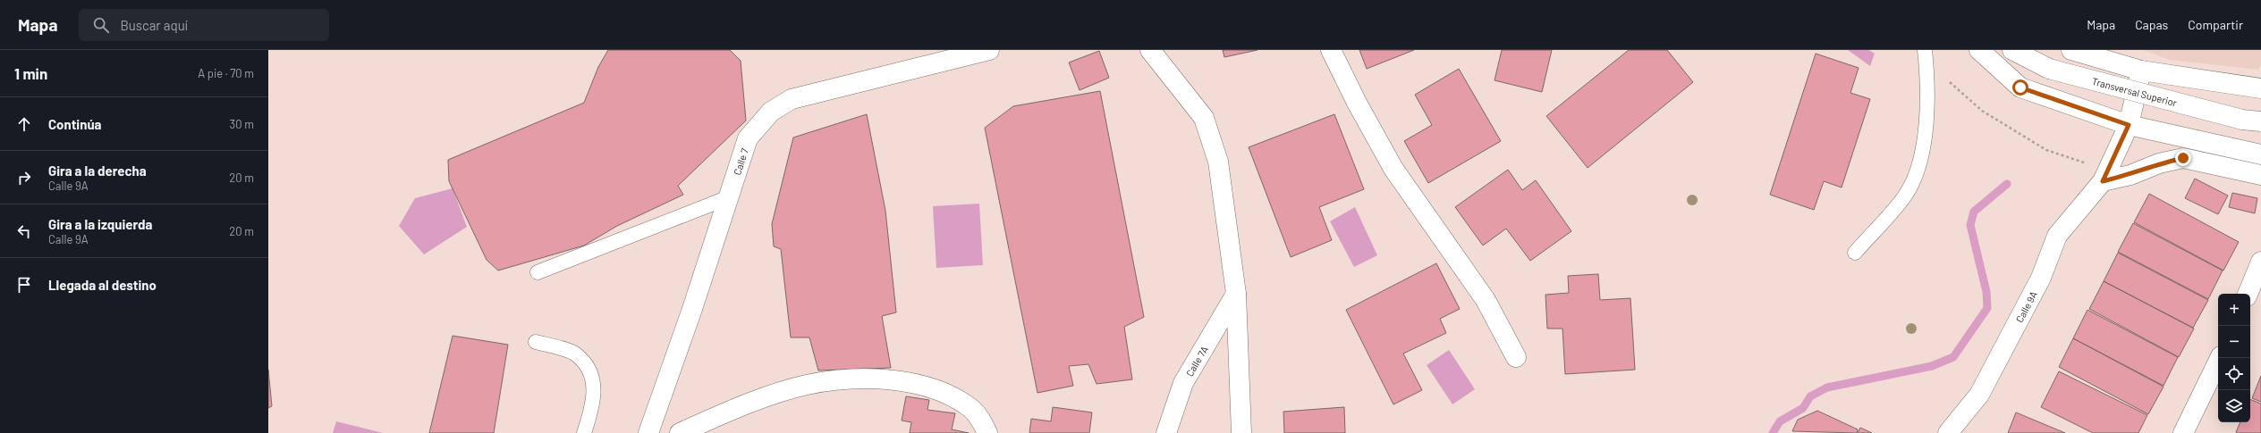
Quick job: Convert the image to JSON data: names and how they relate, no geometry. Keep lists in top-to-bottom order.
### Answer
{
  "streets": {
    "street": [
      "Transversal Superior",
      "Calle 7",
      "Calle 9A",
      "Calle 7A"
    ]
  },
  "page": {
    "header": "Mapa",
    "search": "Buscar aquí",
    "nav": ["Mapa", "Capas", "Compartir"],
    "heading": ["1 min", "A pie · 70 m"],
    "list": [
      ["Continúa", "30 m"],
      ["Gira a la derecha", "Calle 9A", "20 m"],
      ["Gira a la izquierda", "Calle 9A", "20 m"],
      "Llegada al destino"
    ],
    "map_buttons": ["+", "−"]
  }
}
